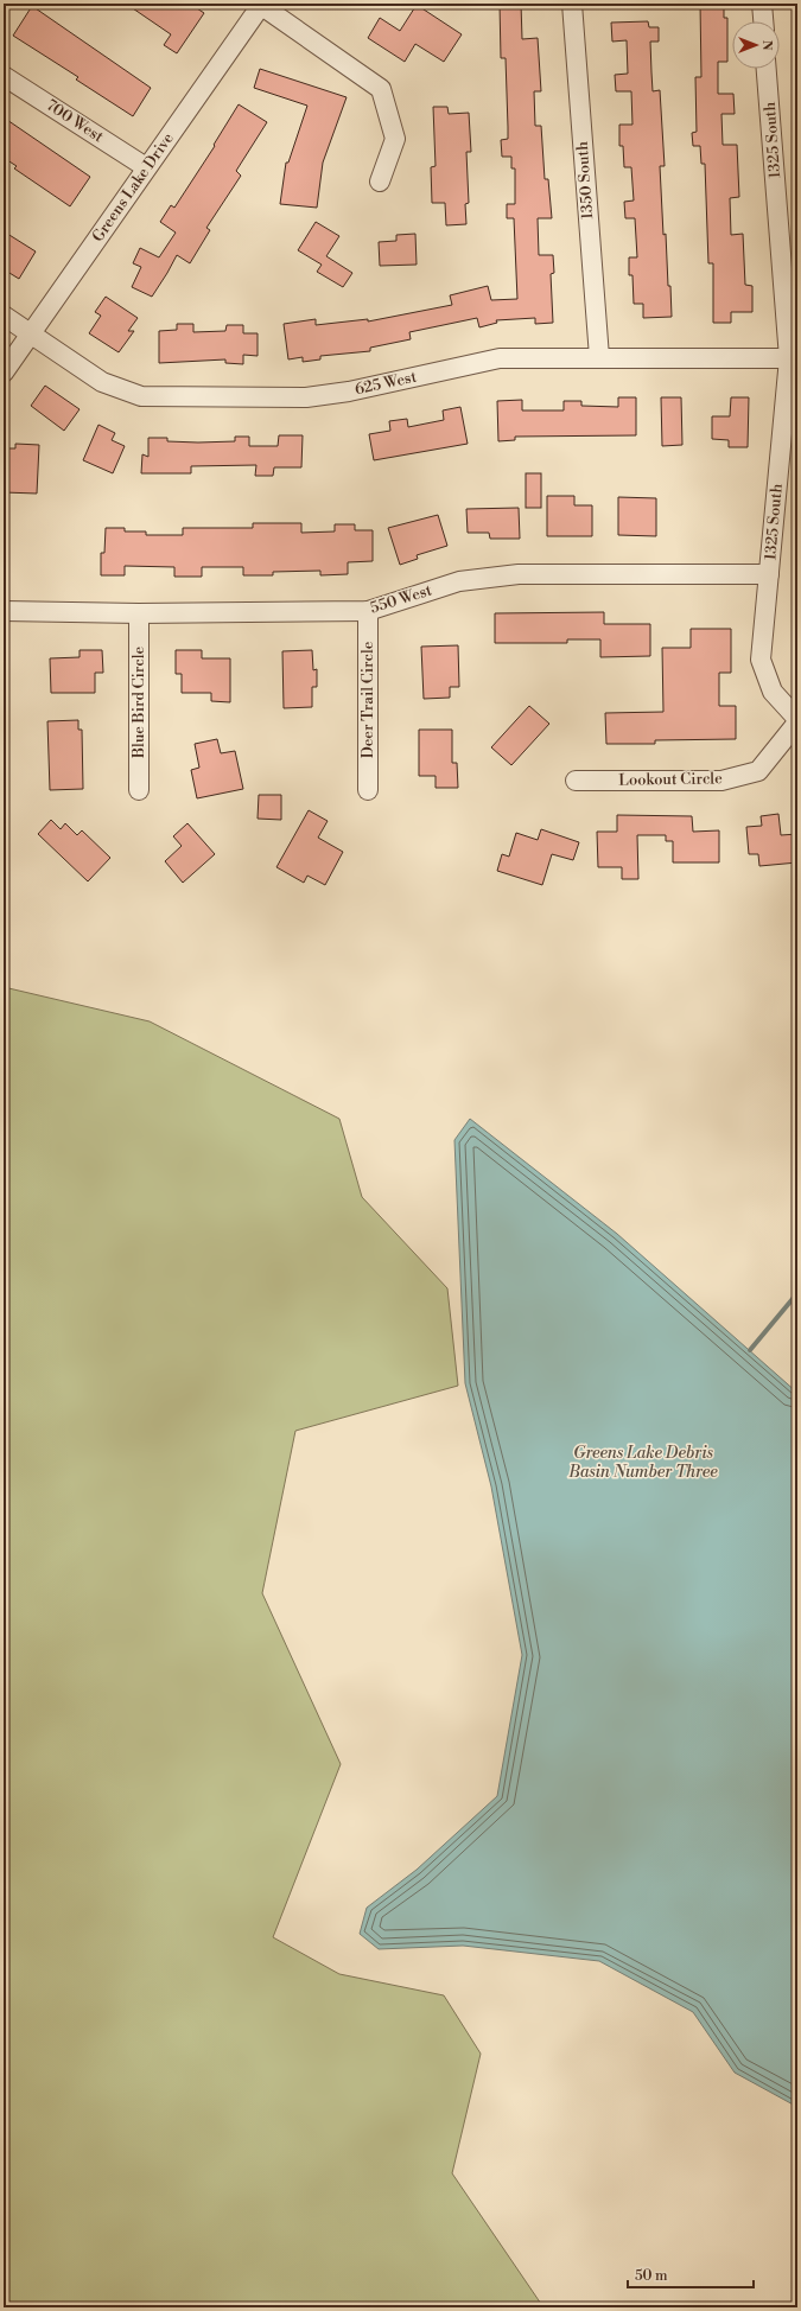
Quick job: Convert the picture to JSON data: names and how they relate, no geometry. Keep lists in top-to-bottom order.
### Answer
{
  "streets": {
    "street": [
      "700 West",
      "1325 South",
      "1350 South",
      "Greens Lake Drive",
      "625 West",
      "550 West",
      "Deer Trail Circle",
      "Blue Bird Circle",
      "Lookout Circle"
    ]
  },
  "crossings": [
    ["700 West", "Greens Lake Drive"],
    ["1325 South", "625 West"],
    ["1325 South", "550 West"],
    ["1325 South", "Lookout Circle"],
    ["1350 South", "625 West"],
    ["Greens Lake Drive", "625 West"],
    ["550 West", "Deer Trail Circle"],
    ["550 West", "Blue Bird Circle"]
  ],
  "water": ["Greens Lake Debris Basin Number Three"],
  "scale_bar": "50 m",
  "north": "right"
}
